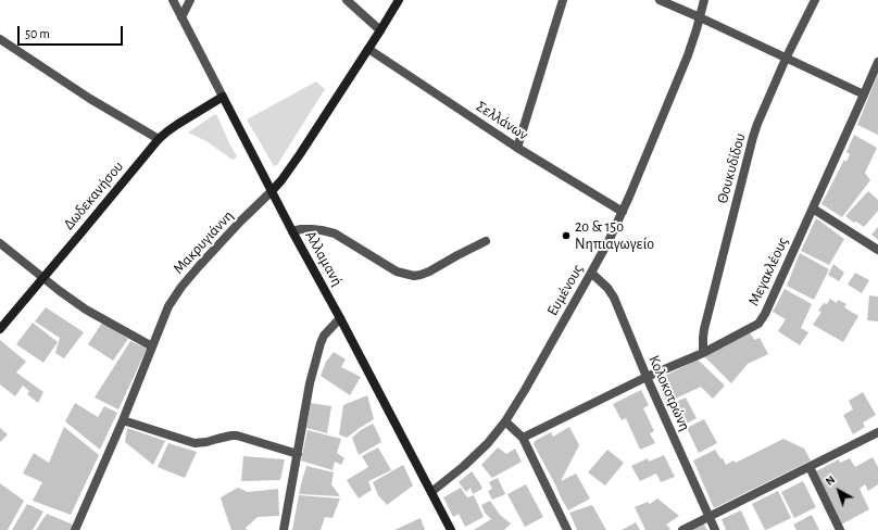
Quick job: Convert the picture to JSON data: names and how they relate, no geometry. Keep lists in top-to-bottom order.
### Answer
{
  "streets": {
    "street": [
      "Σελλάνων",
      "Θουκυδίδου",
      "Δωδεκανήσου",
      "Μακρυγιάννη",
      "Αλλαμανή",
      "Μεγακλέους",
      "Ευμένους",
      "Κολοκοτρώνη"
    ]
  },
  "crossings": [
    ["Σελλάνων", "Μακρυγιάννη"],
    ["Σελλάνων", "Ευμένους"],
    ["Θουκυδίδου", "Μεγακλέους"],
    ["Δωδεκανήσου", "Αλλαμανή"],
    ["Μακρυγιάννη", "Αλλαμανή"],
    ["Αλλαμανή", "Ευμένους"],
    ["Μεγακλέους", "Κολοκοτρώνη"],
    ["Ευμένους", "Κολοκοτρώνη"]
  ],
  "places": ["2ο & 15ο Νηπιαγωγείο"],
  "scale_bar": "50 m",
  "north": "top left"
}
